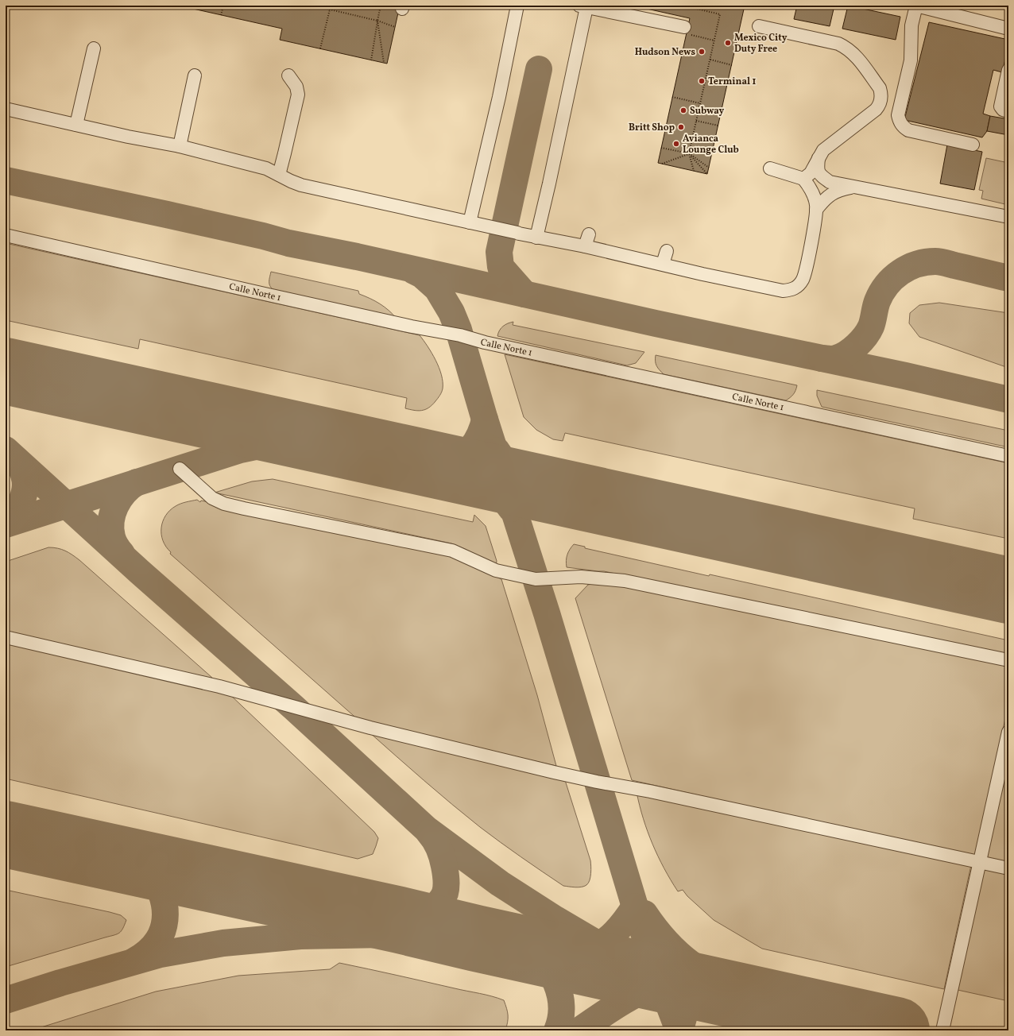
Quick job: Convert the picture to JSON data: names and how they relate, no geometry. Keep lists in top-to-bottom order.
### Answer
{
  "streets": {
    "street": ["Calle Norte 1"]
  },
  "places": [
    "Mexico City Duty Free",
    "Hudson News",
    "Terminal 1",
    "Subway",
    "Britt Shop",
    "Avianca Lounge Club"
  ]
}
